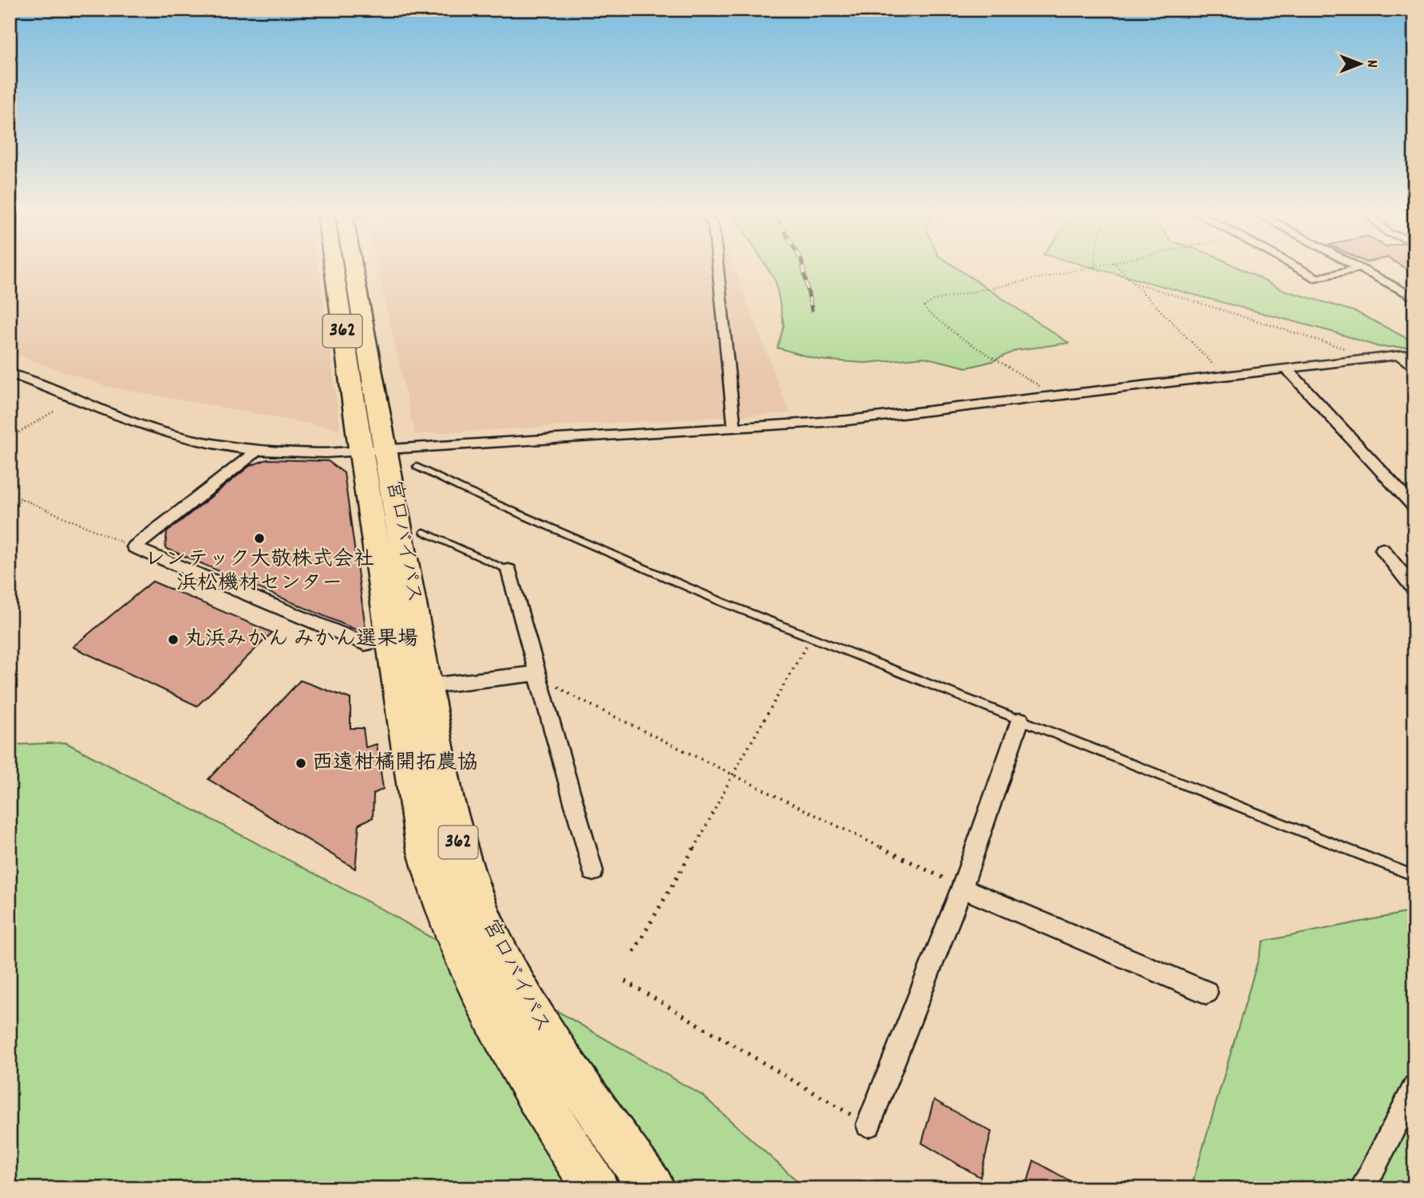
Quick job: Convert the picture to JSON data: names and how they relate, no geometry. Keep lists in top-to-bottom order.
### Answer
{
  "streets": {
    "highway": ["362", "宮口バイパス"]
  },
  "places": ["レンテック大敬株式会社 浜松機材センター", "丸浜みかん みかん選果場", "西遠柑橘開拓農協"],
  "north": "right"
}
